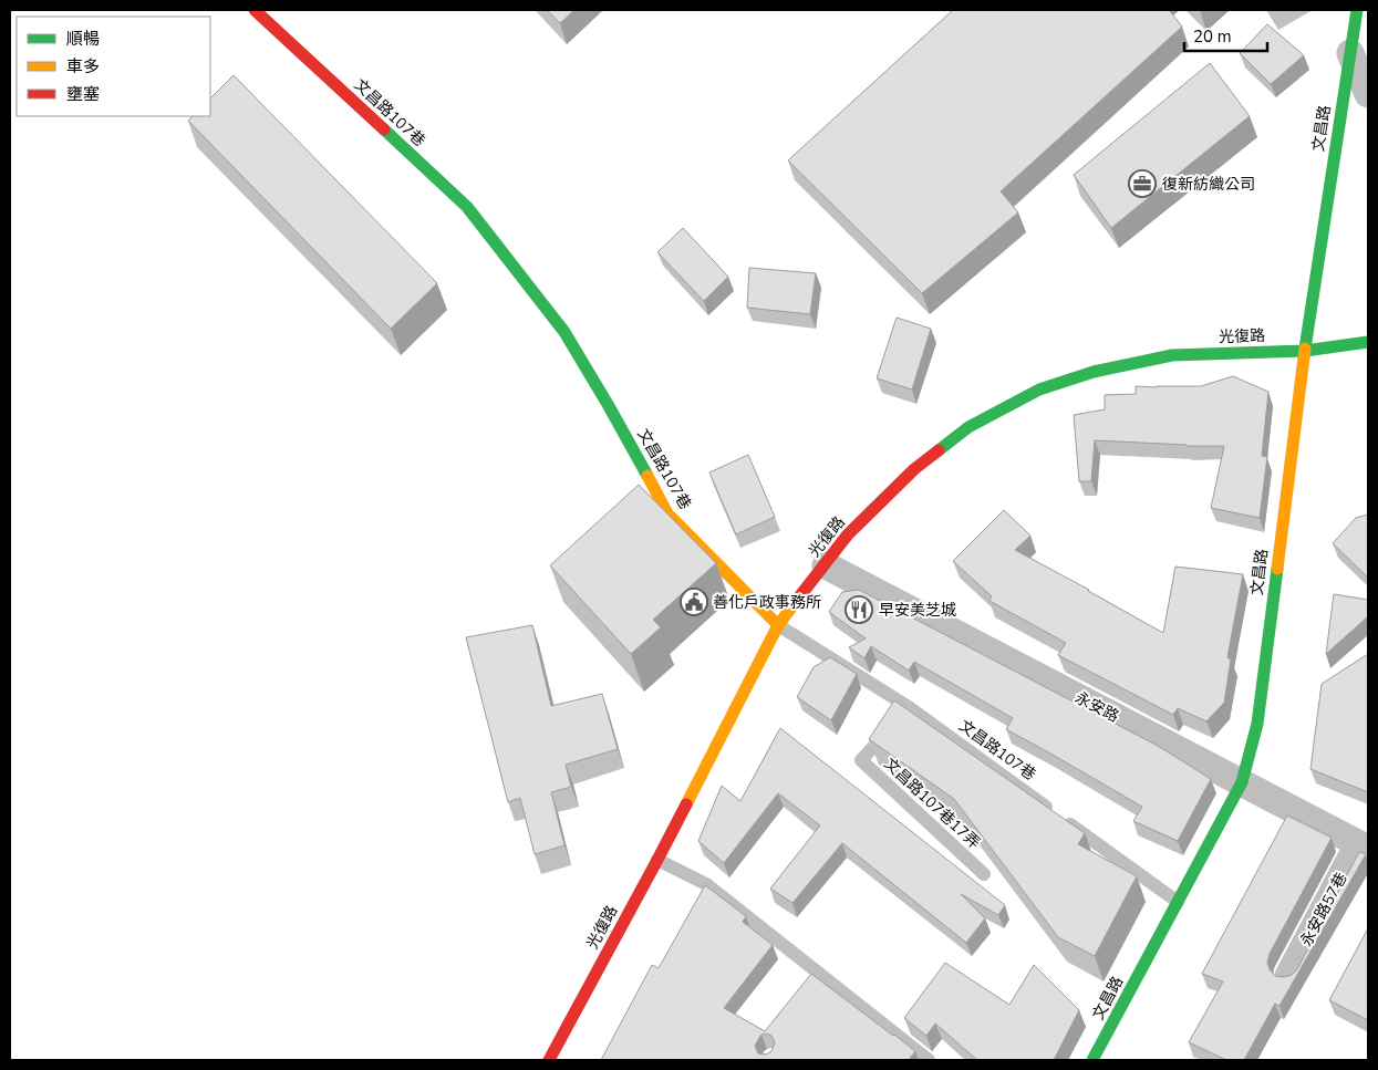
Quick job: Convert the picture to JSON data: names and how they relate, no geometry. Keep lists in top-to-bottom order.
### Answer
{
  "streets": {
    "street": [
      "文昌路107巷",
      "文昌路",
      "光復路",
      "永安路",
      "永安路57巷"
    ],
    "lane": ["文昌路107巷17弄"]
  },
  "crossings": [
    ["文昌路107巷", "文昌路"],
    ["文昌路107巷", "光復路"],
    ["文昌路107巷", "文昌路107巷17弄"],
    ["文昌路", "光復路"],
    ["文昌路", "永安路"],
    ["光復路", "永安路"],
    ["永安路", "永安路57巷"]
  ],
  "places": {
    "office": ["復新紡織公司"],
    "public building": ["善化戶政事務所"],
    "restaurant": ["早安美芝城"]
  },
  "legend": ["順暢", "車多", "壅塞"],
  "scale_bar": "20 m"
}
